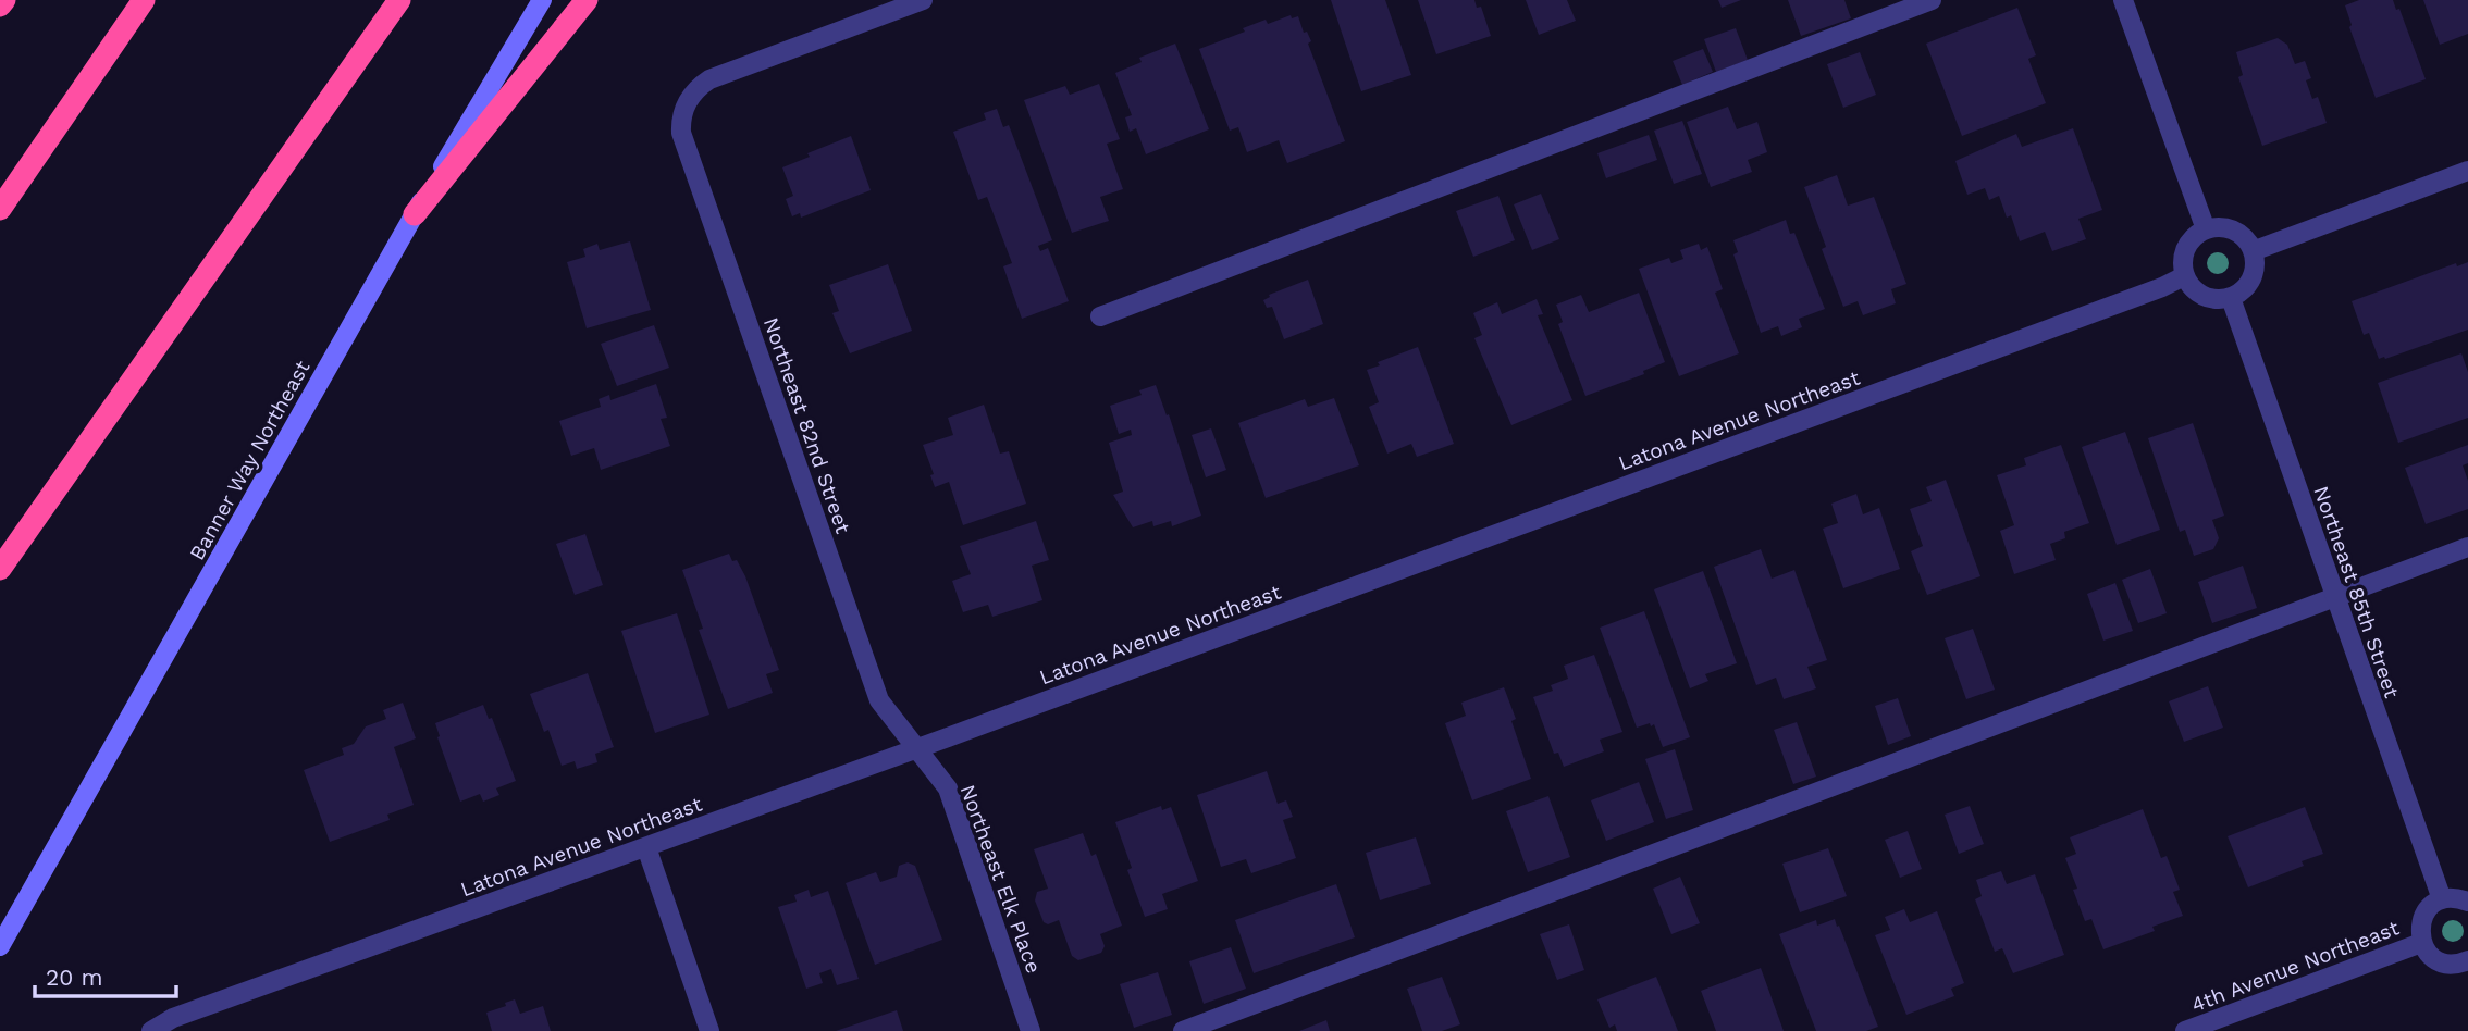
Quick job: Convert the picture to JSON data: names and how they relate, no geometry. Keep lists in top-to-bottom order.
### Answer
{
  "streets": {
    "main road": ["Banner Way Northeast"],
    "street": [
      "Latona Avenue Northeast",
      "Northeast 82nd Street",
      "Northeast 85th Street",
      "Northeast Elk Place",
      "4th Avenue Northeast"
    ]
  },
  "crossings": [
    ["Latona Avenue Northeast", "Northeast 82nd Street"],
    ["Latona Avenue Northeast", "Northeast 85th Street"],
    ["Latona Avenue Northeast", "Northeast Elk Place"],
    ["Northeast 82nd Street", "Northeast Elk Place"]
  ],
  "scale_bar": "20 m"
}
